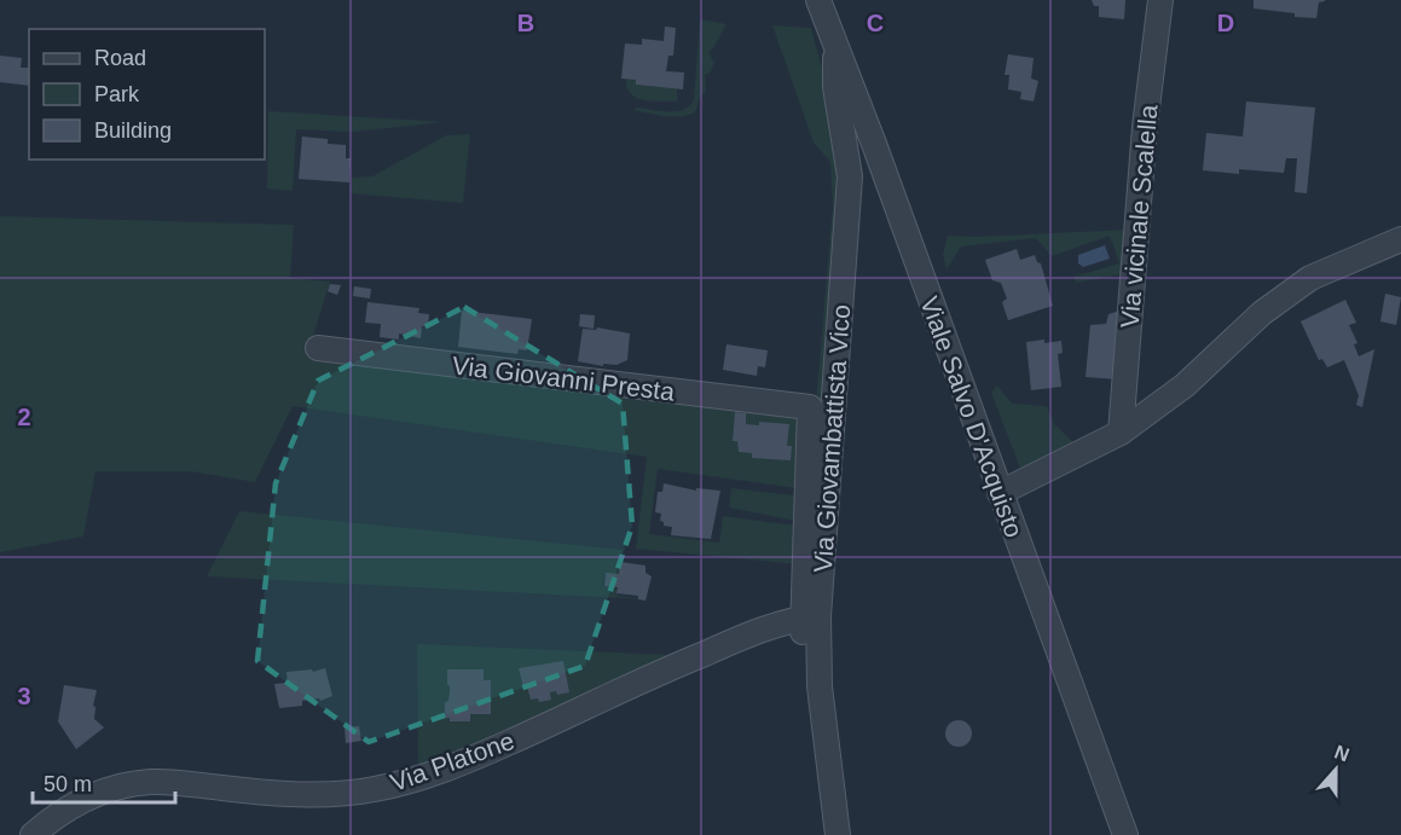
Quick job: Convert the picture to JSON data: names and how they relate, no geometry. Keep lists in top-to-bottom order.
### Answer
{
  "streets": {
    "street": [
      "Via vicinale Scalella",
      "Via Giovanni Presta",
      "Viale Salvo D'Acquisto",
      "Via Giovambattista Vico",
      "Via Platone"
    ]
  },
  "crossings": [
    ["Via Giovanni Presta", "Via Giovambattista Vico"],
    ["Via Giovanni Presta", "Via Platone"],
    ["Viale Salvo D'Acquisto", "Via Giovambattista Vico"],
    ["Via Giovambattista Vico", "Via Platone"]
  ],
  "legend": ["Road", "Park", "Building"],
  "scale_bar": "50 m",
  "north": "top",
  "grid": {
    "columns": ["B", "C", "D"],
    "rows": ["2", "3"]
  }
}
